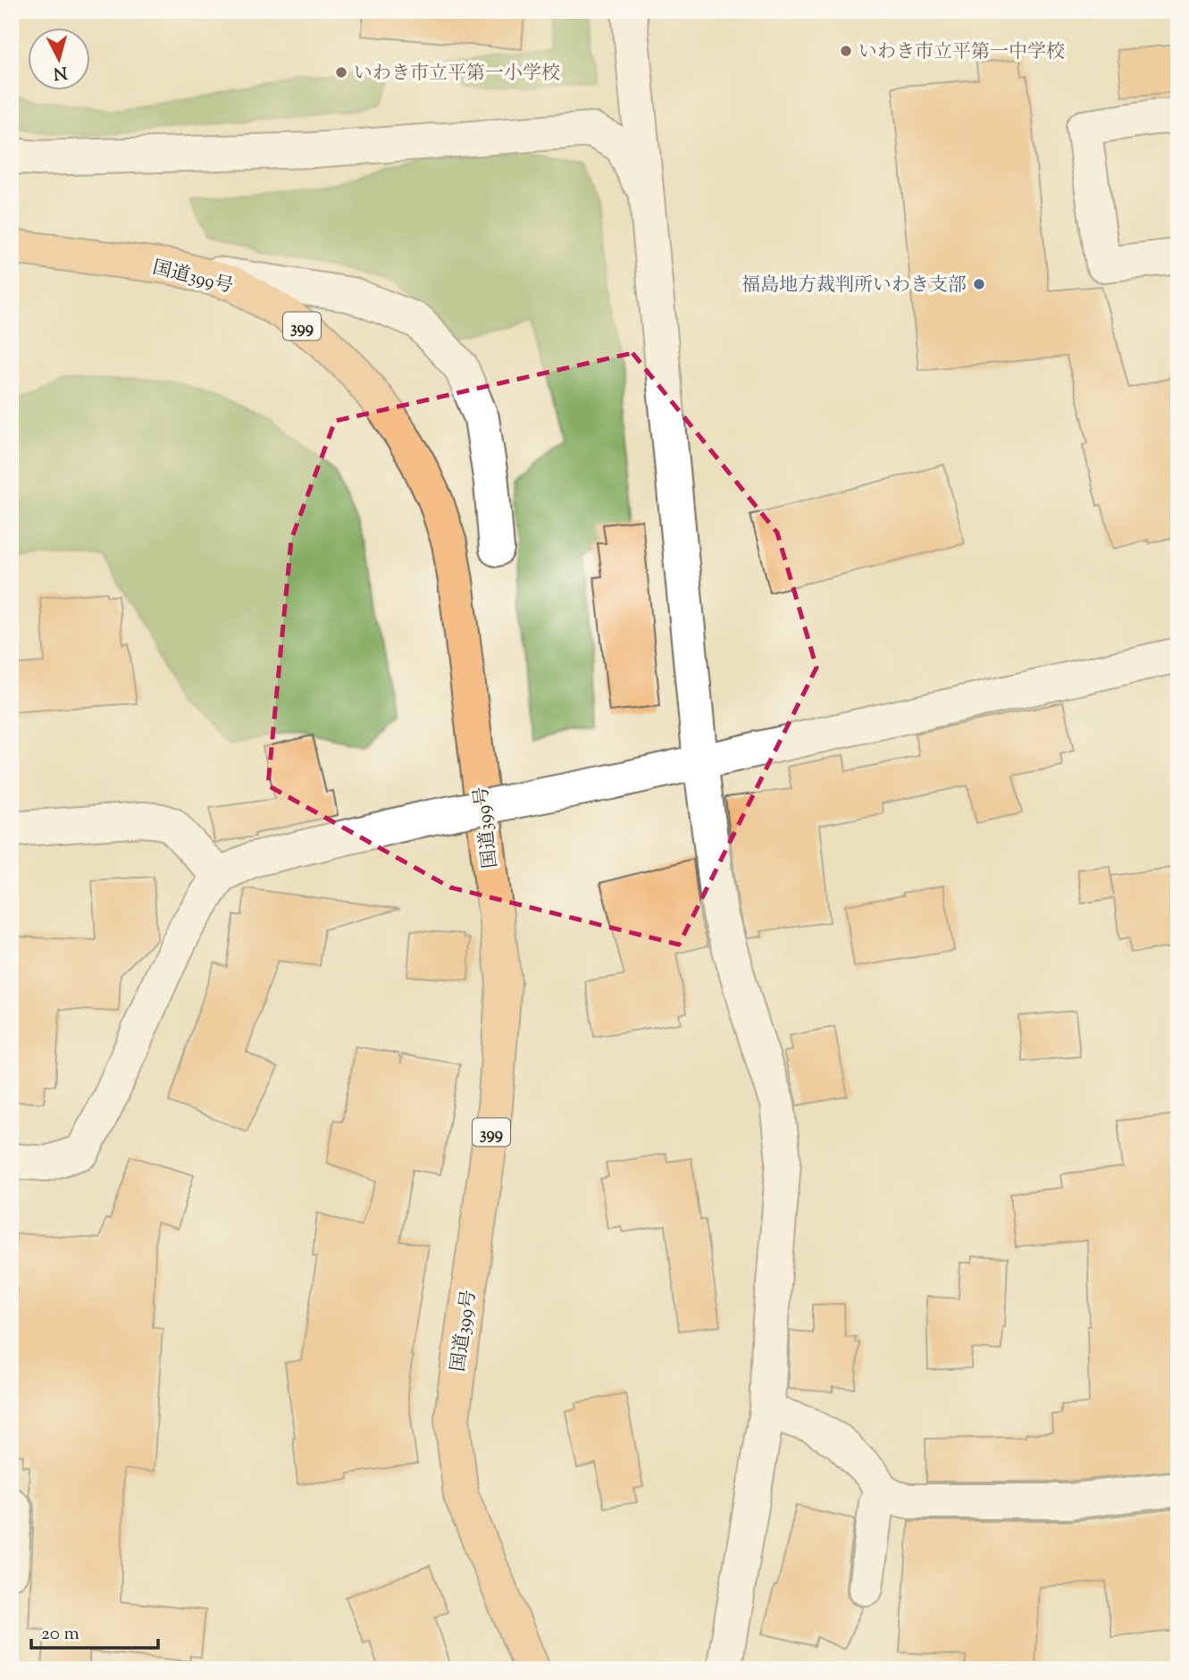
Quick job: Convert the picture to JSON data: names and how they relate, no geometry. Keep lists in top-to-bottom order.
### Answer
{
  "streets": {
    "highway": ["国道399号", "399"]
  },
  "places": ["いわき市立平第一中学校", "いわき市立平第一小学校", "福島地方裁判所いわき支部"],
  "scale_bar": "20 m",
  "north": "bottom"
}
